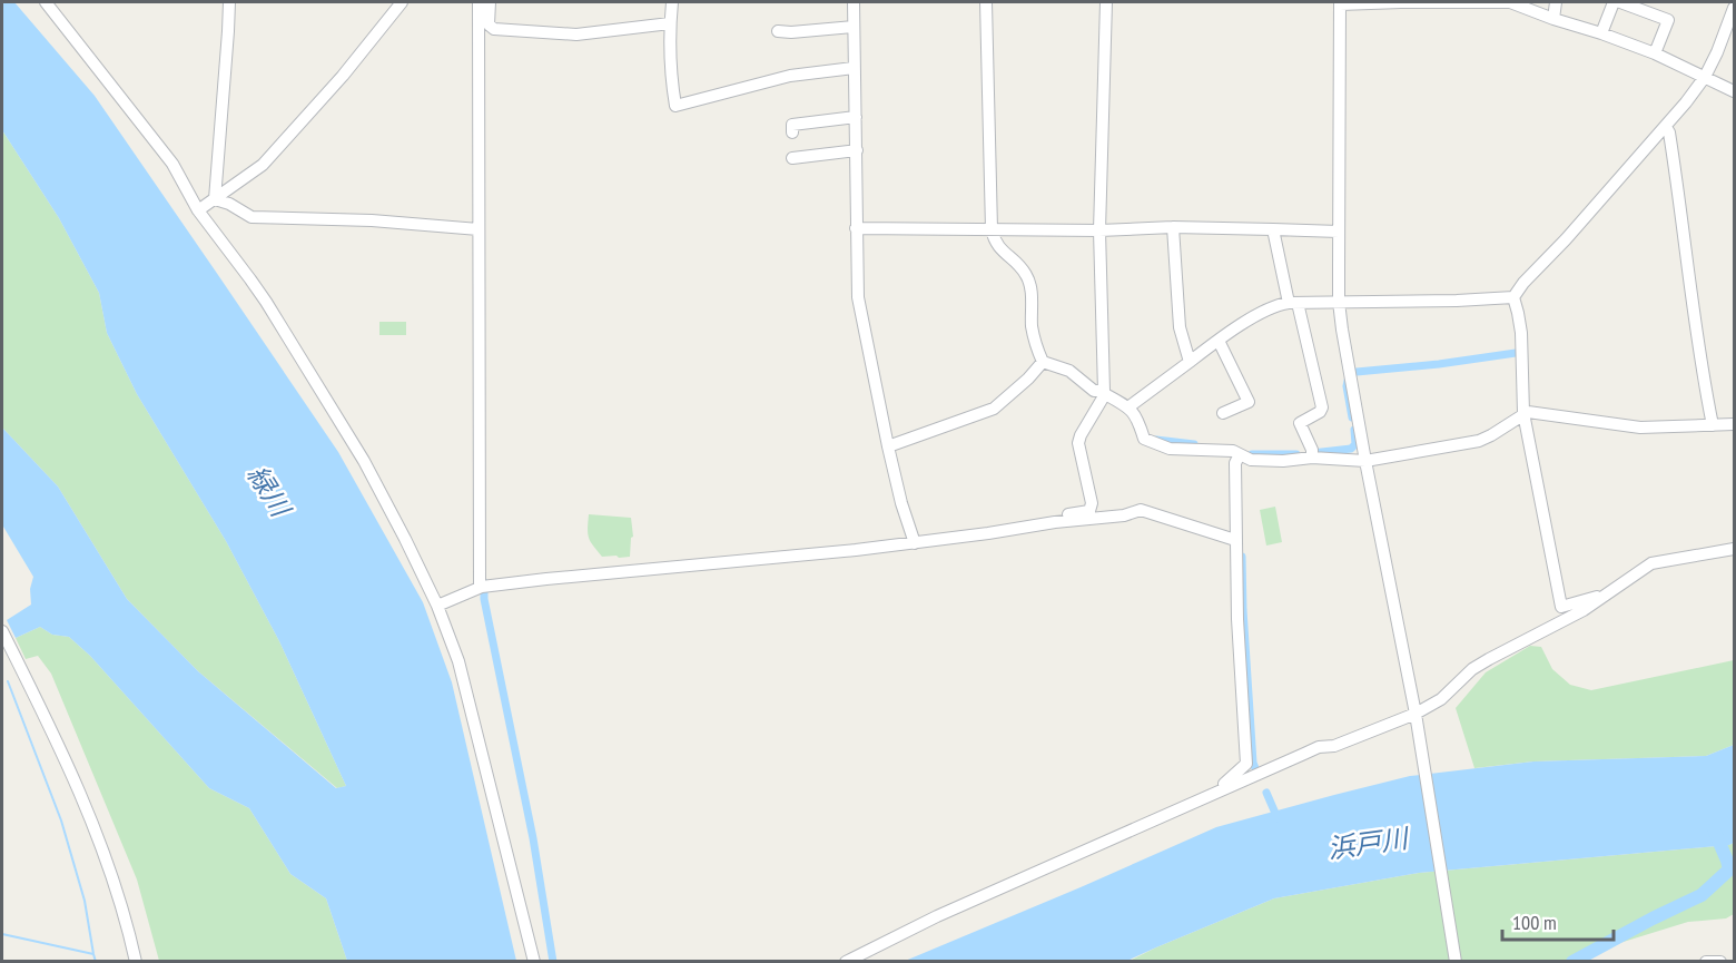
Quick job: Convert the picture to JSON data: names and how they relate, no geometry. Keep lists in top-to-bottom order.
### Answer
{
  "water": ["緑川", "浜戸川"],
  "scale_bar": "100 m"
}
